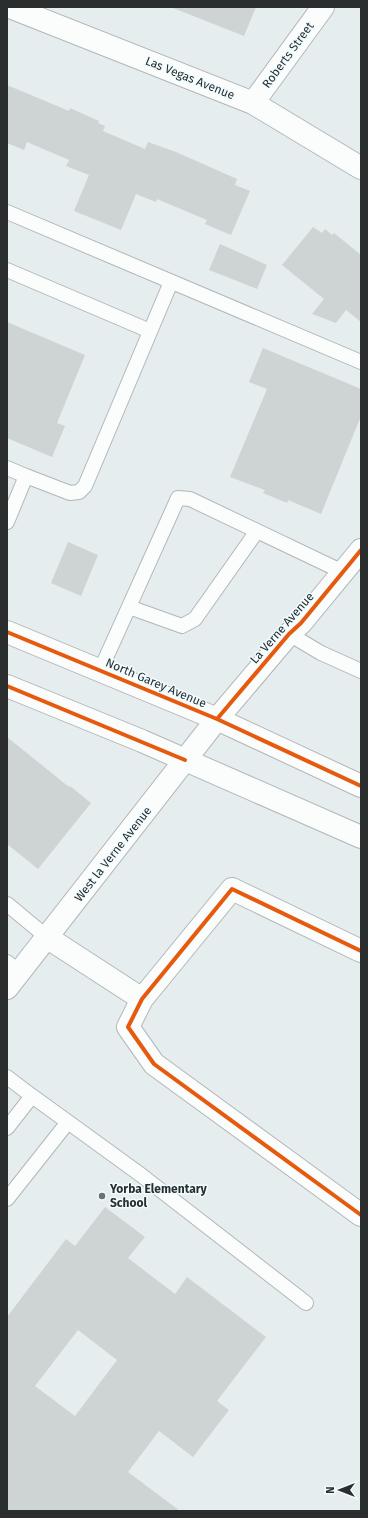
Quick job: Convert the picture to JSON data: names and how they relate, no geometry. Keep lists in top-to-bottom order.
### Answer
{
  "streets": {
    "main road": [
      "Roberts Street",
      "Las Vegas Avenue",
      "La Verne Avenue",
      "North Garey Avenue",
      "West la Verne Avenue"
    ]
  },
  "crossings": [
    ["Roberts Street", "Las Vegas Avenue"],
    ["La Verne Avenue", "North Garey Avenue"],
    ["La Verne Avenue", "West la Verne Avenue"],
    ["North Garey Avenue", "West la Verne Avenue"]
  ],
  "places": ["Yorba Elementary School"],
  "north": "left"
}
